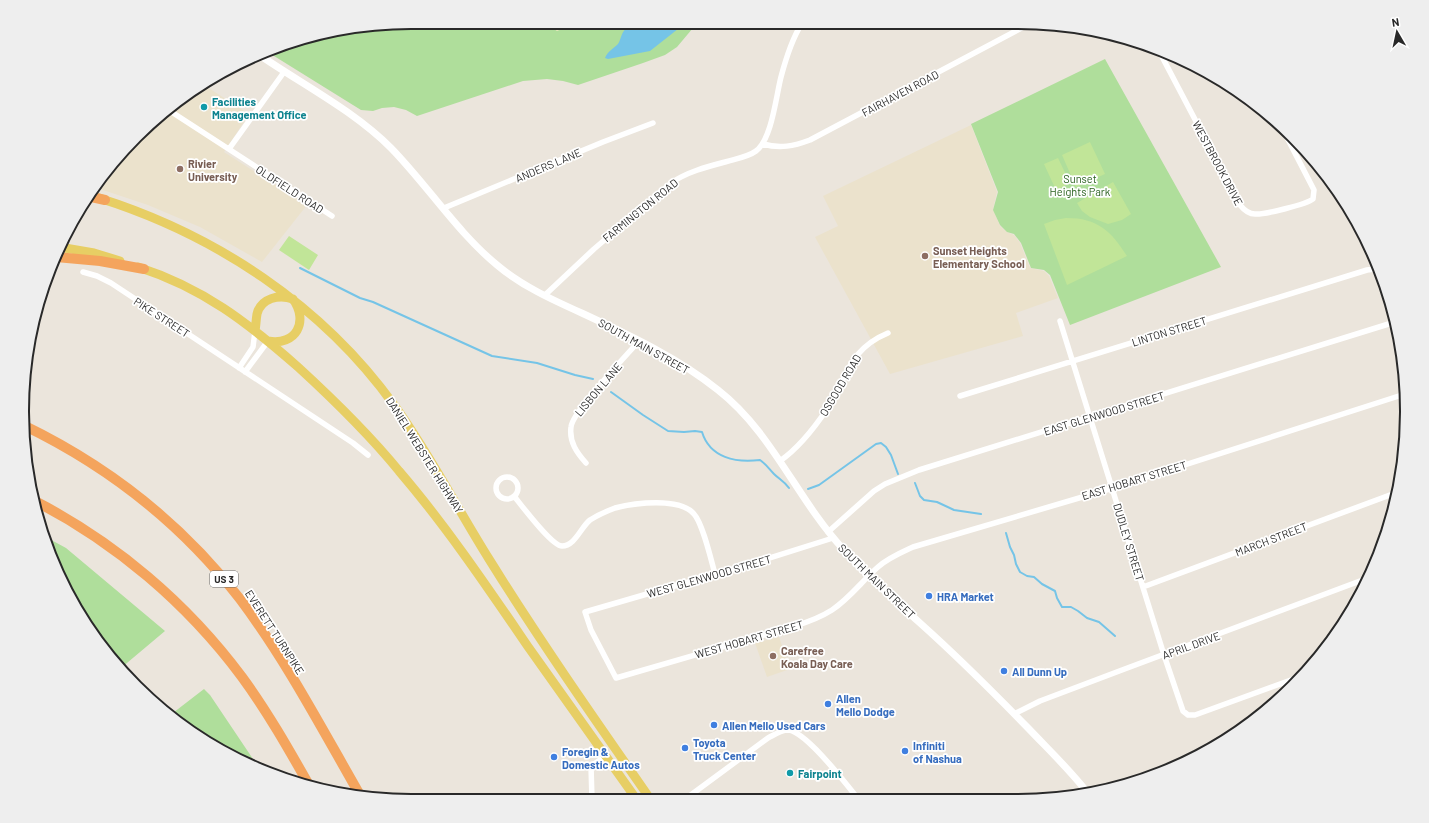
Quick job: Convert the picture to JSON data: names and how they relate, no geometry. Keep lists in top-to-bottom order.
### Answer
{
  "streets": {
    "highway": ["US 3", "EVERETT TURNPIKE"],
    "main road": ["DANIEL WEBSTER HIGHWAY"],
    "street": [
      "FAIRHAVEN ROAD",
      "WESTBROOK DRIVE",
      "ANDERS LANE",
      "OLDFIELD ROAD",
      "FARMINGTON ROAD",
      "PIKE STREET",
      "LINTON STREET",
      "SOUTH MAIN STREET",
      "OSGOOD ROAD",
      "LISBON LANE",
      "EAST GLENWOOD STREET",
      "EAST HOBART STREET",
      "MARCH STREET",
      "DUDLEY STREET",
      "WEST GLENWOOD STREET",
      "WEST HOBART STREET",
      "APRIL DRIVE"
    ]
  },
  "crossings": [
    ["FAIRHAVEN ROAD", "FARMINGTON ROAD"],
    ["ANDERS LANE", "SOUTH MAIN STREET"],
    ["FARMINGTON ROAD", "SOUTH MAIN STREET"],
    ["LINTON STREET", "DUDLEY STREET"],
    ["SOUTH MAIN STREET", "OSGOOD ROAD"],
    ["SOUTH MAIN STREET", "LISBON LANE"],
    ["SOUTH MAIN STREET", "EAST GLENWOOD STREET"],
    ["SOUTH MAIN STREET", "EAST HOBART STREET"],
    ["SOUTH MAIN STREET", "WEST GLENWOOD STREET"],
    ["SOUTH MAIN STREET", "WEST HOBART STREET"],
    ["SOUTH MAIN STREET", "APRIL DRIVE"],
    ["EAST GLENWOOD STREET", "DUDLEY STREET"],
    ["EAST GLENWOOD STREET", "WEST GLENWOOD STREET"],
    ["EAST HOBART STREET", "DUDLEY STREET"],
    ["EAST HOBART STREET", "WEST HOBART STREET"],
    ["MARCH STREET", "DUDLEY STREET"],
    ["DUDLEY STREET", "APRIL DRIVE"],
    ["WEST GLENWOOD STREET", "WEST HOBART STREET"]
  ],
  "parks": ["Sunset Heights Park"],
  "places": [
    "Facilities Management Office",
    "Rivier University",
    "Sunset Heights Elementary School",
    "HRA Market",
    "Carefree Koala Day Care",
    "All Dunn Up",
    "Allen Mello Dodge",
    "Allen Mello Used Cars",
    "Toyota Truck Center",
    "Infiniti of Nashua",
    "Foregin & Domestic Autos",
    "Fairpoint"
  ],
  "north": "top"
}
